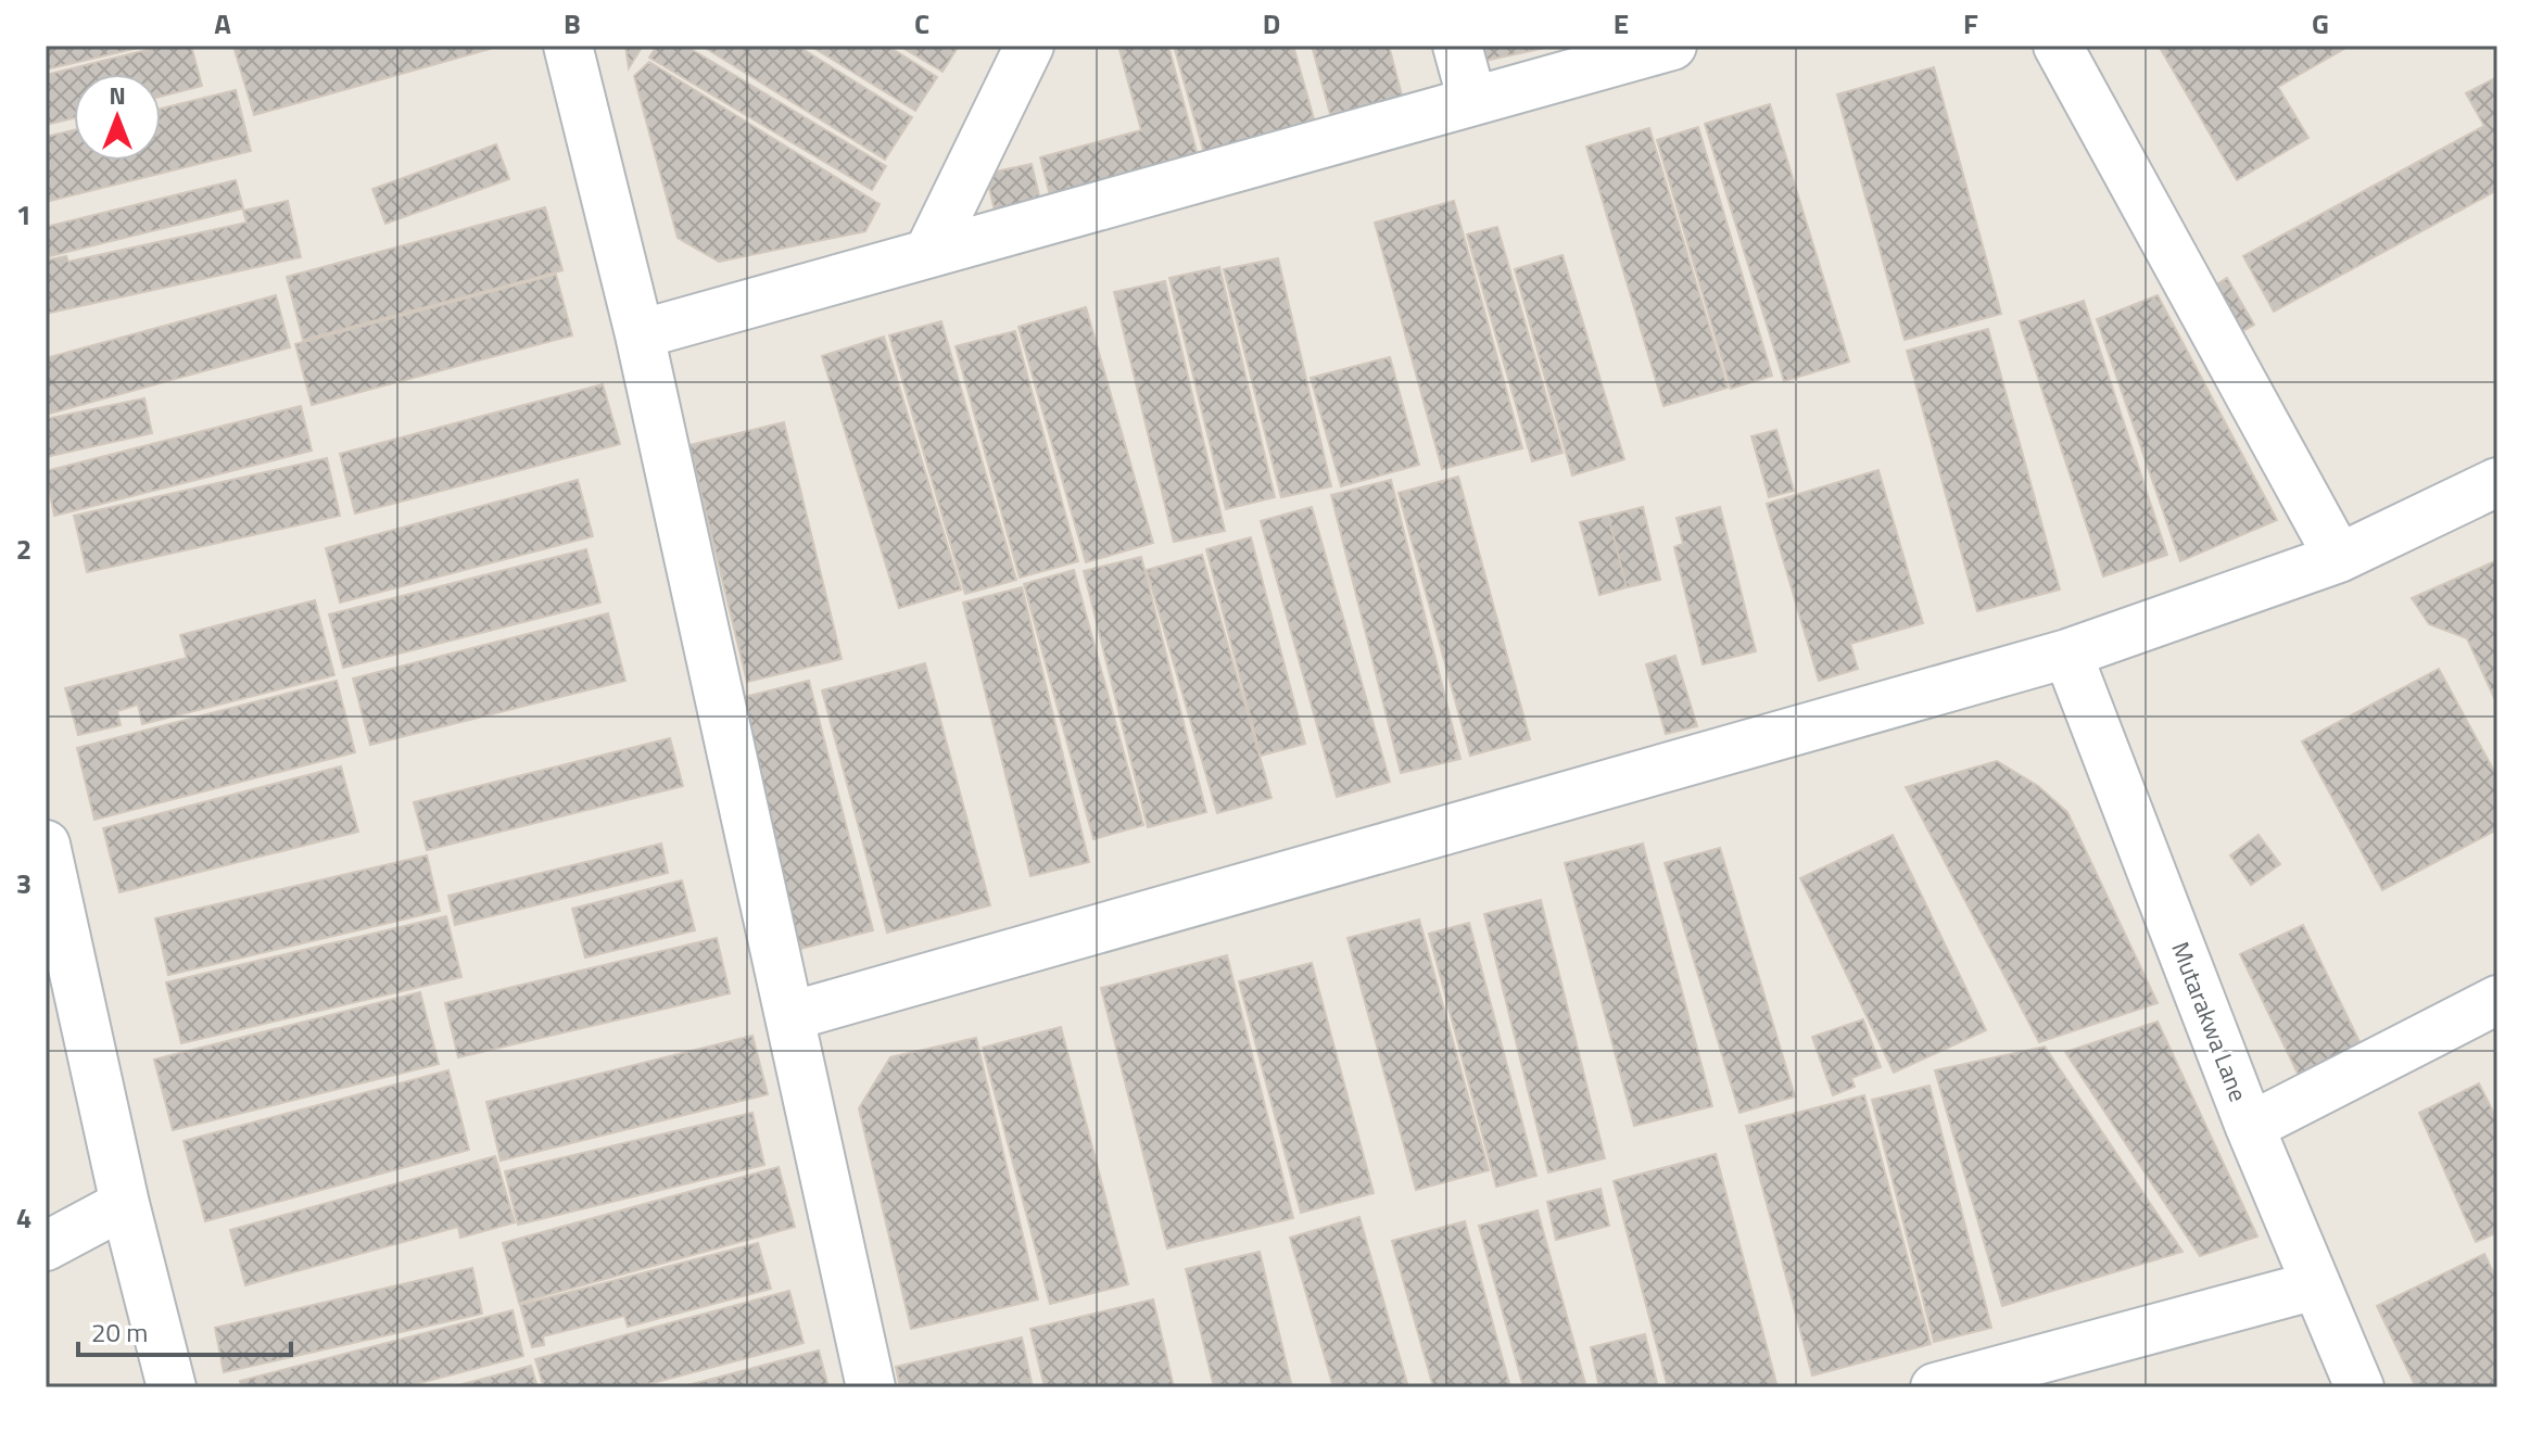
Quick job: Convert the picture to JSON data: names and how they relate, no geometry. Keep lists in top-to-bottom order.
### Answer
{
  "streets": {
    "street": ["Mutarakwa Lane"]
  },
  "scale_bar": "20 m",
  "north": "top",
  "grid": {
    "columns": [
      "A",
      "B",
      "C",
      "D",
      "E",
      "F",
      "G"
    ],
    "rows": [
      "1",
      "2",
      "3",
      "4"
    ]
  }
}
